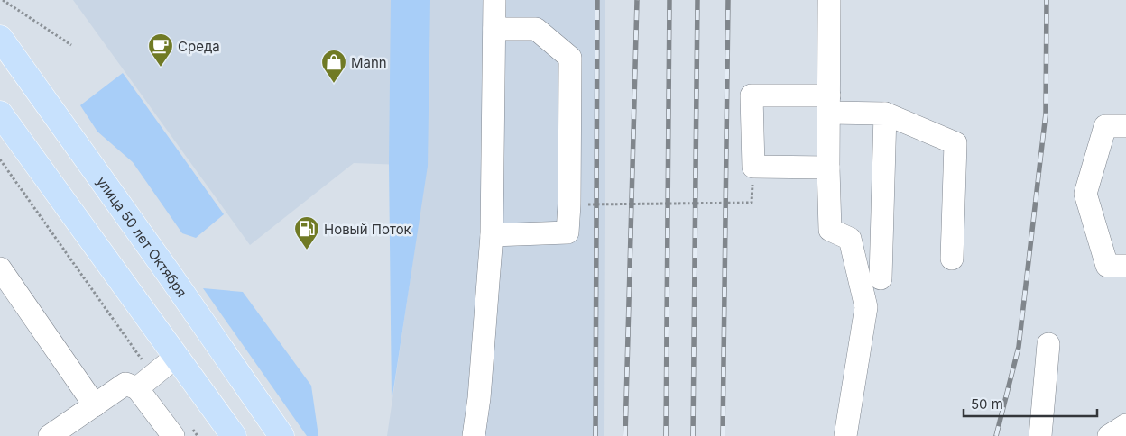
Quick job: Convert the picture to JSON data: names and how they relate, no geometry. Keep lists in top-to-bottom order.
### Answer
{
  "streets": {
    "main road": ["улица 50 лет Октября"]
  },
  "places": {
    "cafe": ["Среда"],
    "shop": ["Mann"],
    "fuel station": ["Новый Поток"]
  },
  "scale_bar": "50 m"
}
